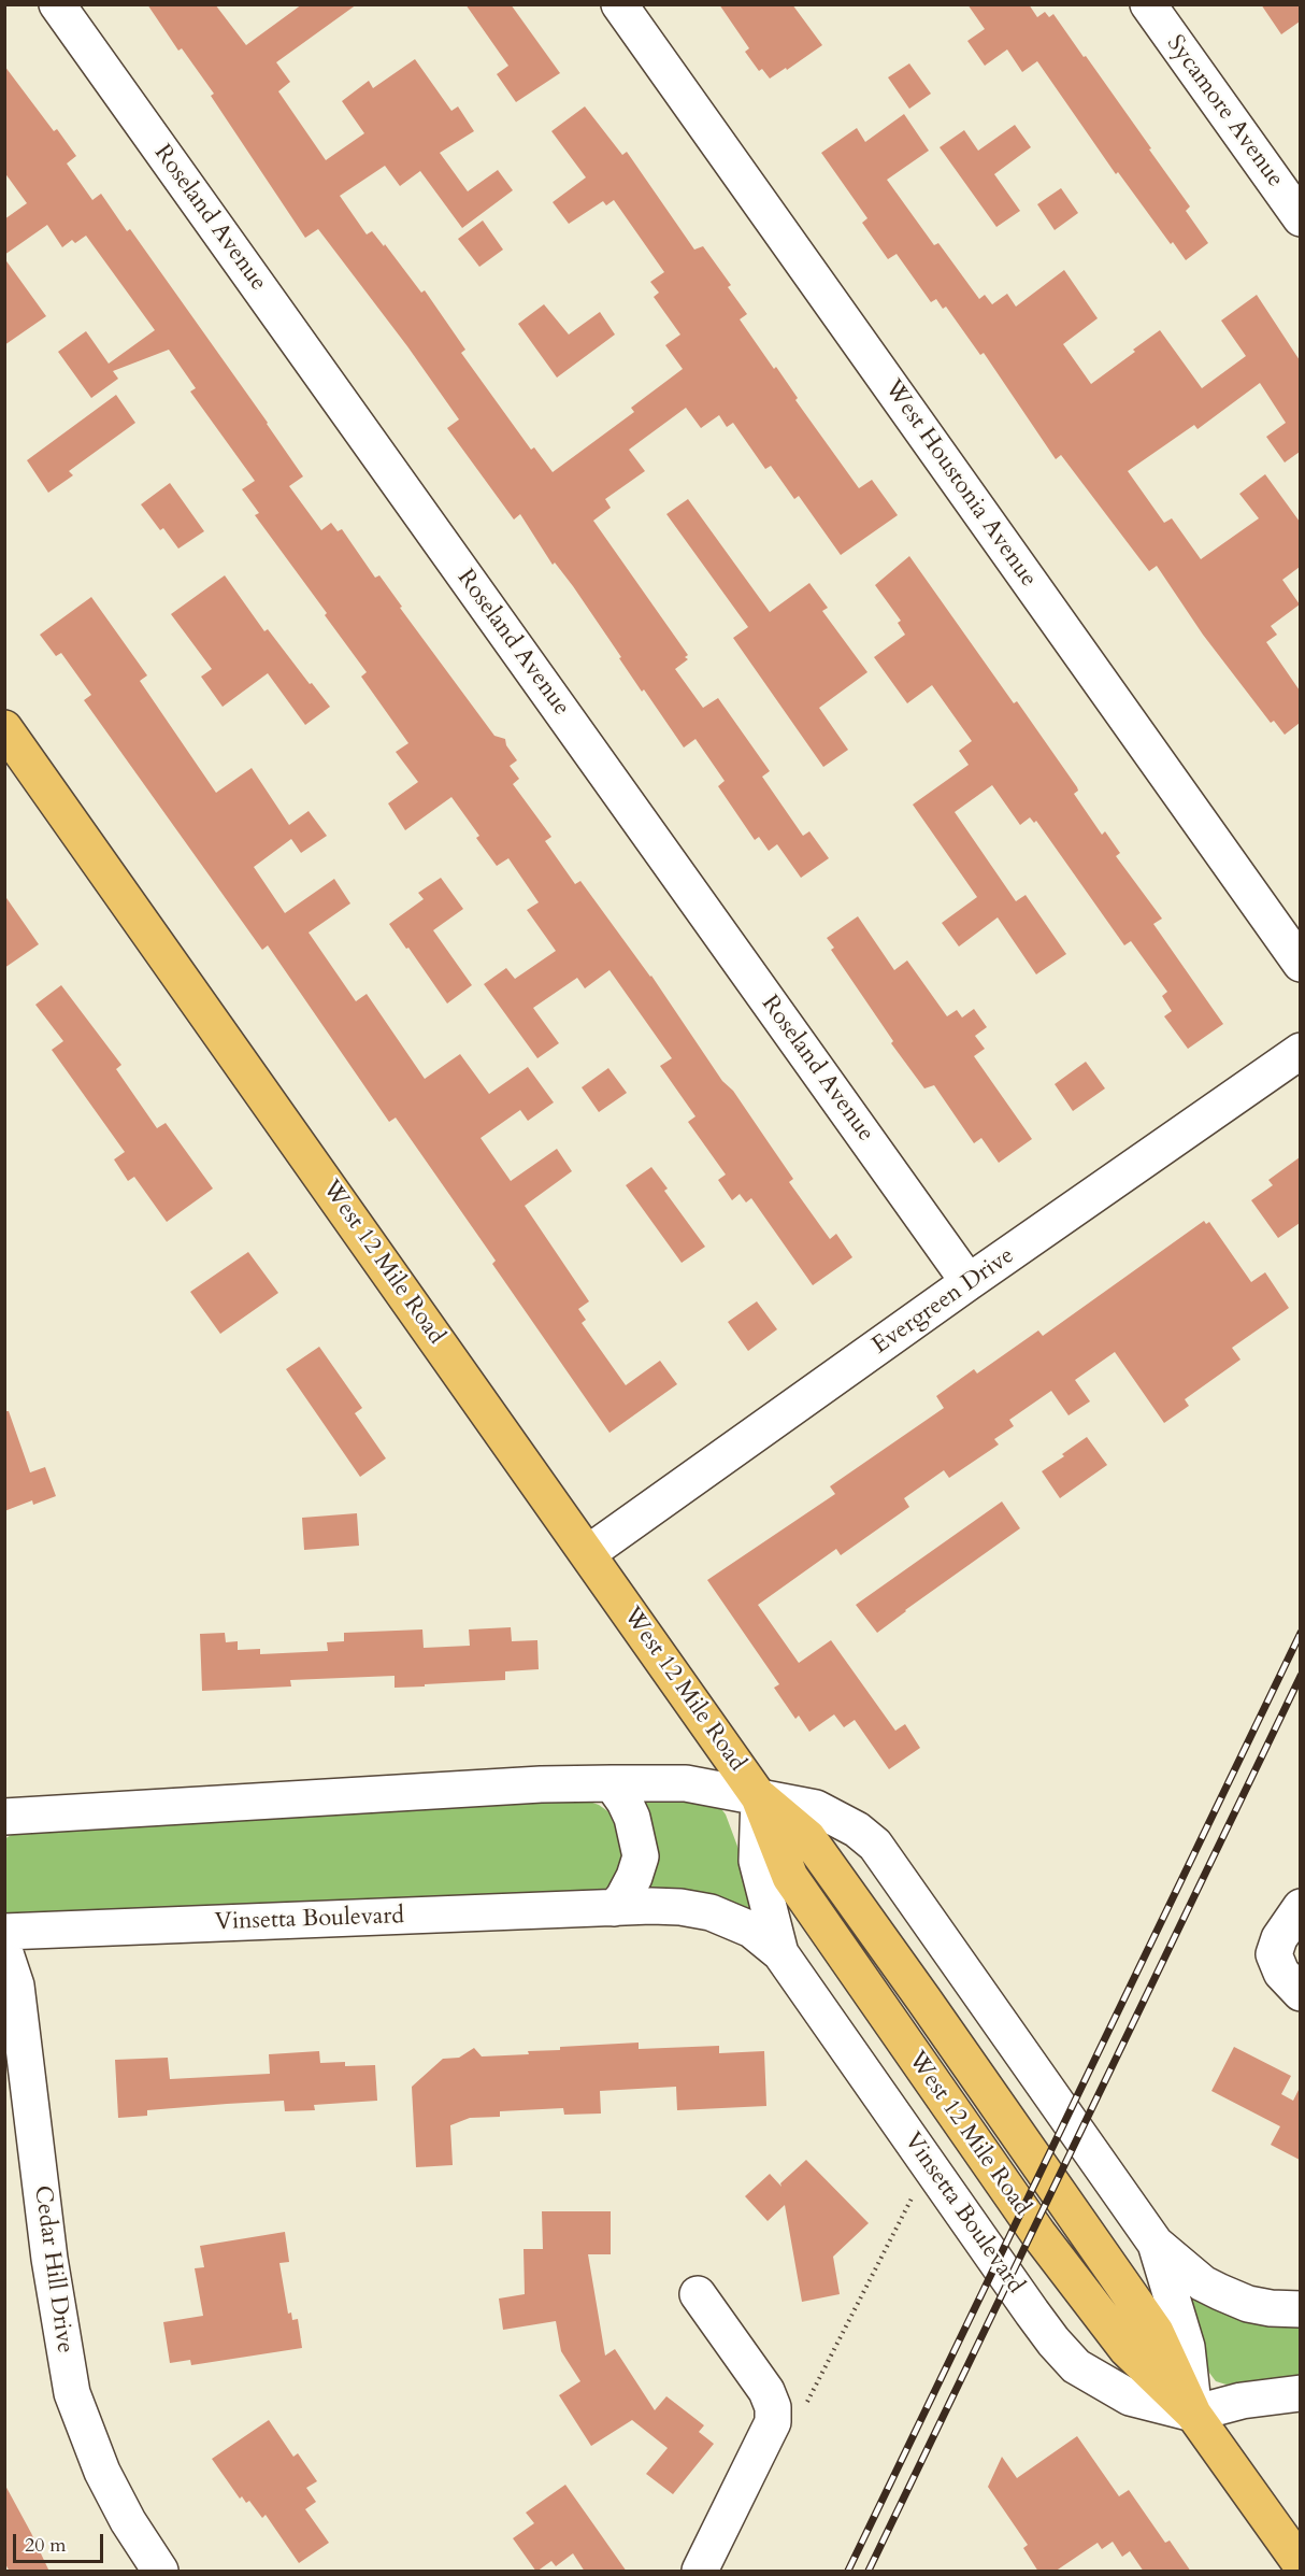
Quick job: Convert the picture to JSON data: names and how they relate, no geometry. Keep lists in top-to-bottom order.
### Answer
{
  "streets": {
    "main road": ["West 12 Mile Road"],
    "street": [
      "Sycamore Avenue",
      "Roseland Avenue",
      "West Houstonia Avenue",
      "Evergreen Drive",
      "Vinsetta Boulevard",
      "Cedar Hill Drive"
    ]
  },
  "crossings": [
    ["Roseland Avenue", "Evergreen Drive"],
    ["West 12 Mile Road", "Evergreen Drive"],
    ["West 12 Mile Road", "Vinsetta Boulevard"]
  ],
  "scale_bar": "20 m"
}
